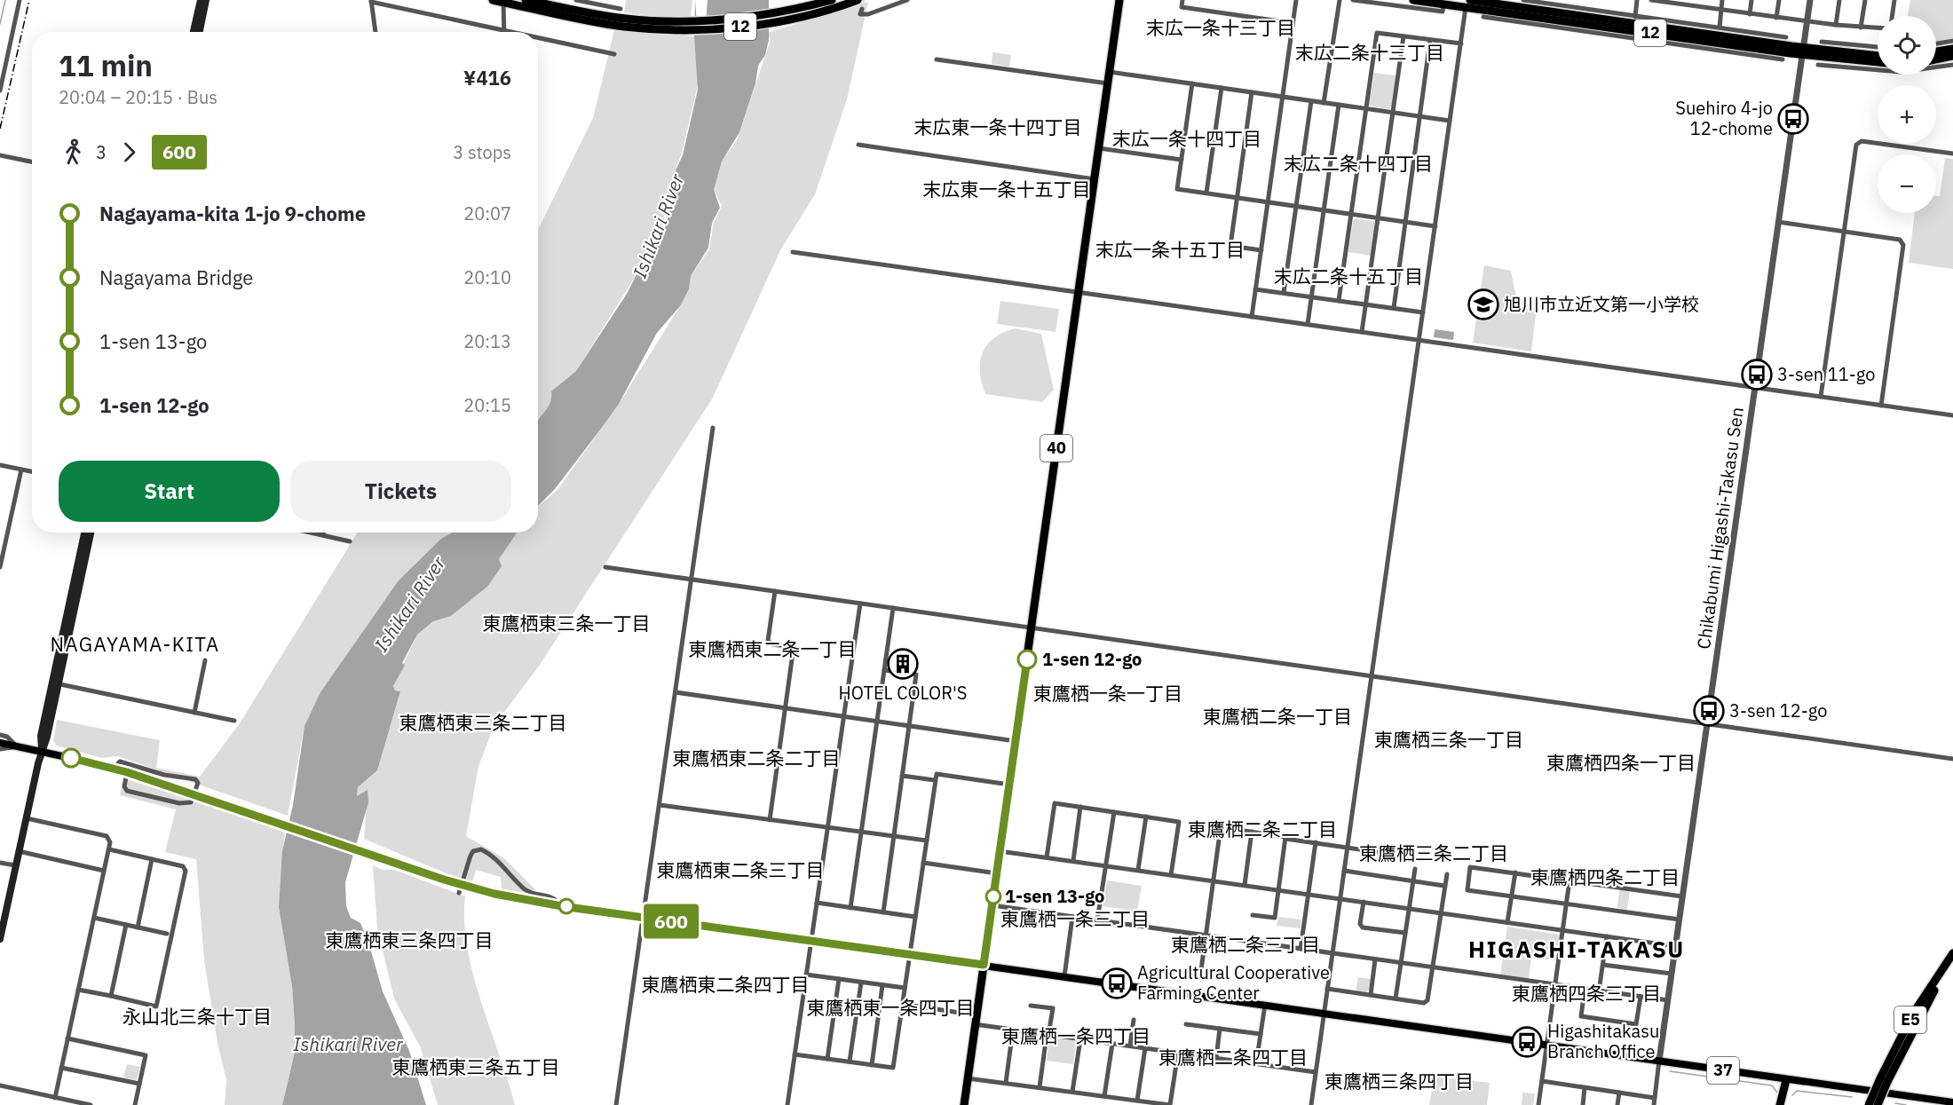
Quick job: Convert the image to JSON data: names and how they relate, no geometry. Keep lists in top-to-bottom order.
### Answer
{
  "streets": {
    "highway": ["12", "40", "E5"],
    "main road": ["37"],
    "street": ["Chikabumi Higashi-Takasu Sen"]
  },
  "crossings": [
    ["12", "Chikabumi Higashi-Takasu Sen"],
    ["40", "37"],
    ["Chikabumi Higashi-Takasu Sen", "37"]
  ],
  "districts": [
    "末広一条十三丁目",
    "末広二条十三丁目",
    "末広東一条十四丁目",
    "末広一条十四丁目",
    "末広二条十四丁目",
    "末広東一条十五丁目",
    "末広一条十五丁目",
    "末広二条十五丁目",
    "東鷹栖東三条一丁目",
    "NAGAYAMA-KITA",
    "東鷹栖東二条一丁目",
    "東鷹栖一条一丁目",
    "東鷹栖二条一丁目",
    "東鷹栖東三条二丁目",
    "東鷹栖三条一丁目",
    "東鷹栖東二条二丁目",
    "東鷹栖四条一丁目",
    "東鷹栖二条二丁目",
    "東鷹栖三条二丁目",
    "東鷹栖東二条三丁目",
    "東鷹栖四条二丁目",
    "東鷹栖一条三丁目",
    "東鷹栖東三条四丁目",
    "東鷹栖二条三丁目",
    "HIGASHI-TAKASU",
    "東鷹栖東二条四丁目",
    "東鷹栖四条三丁目",
    "東鷹栖東一条四丁目",
    "永山北三条十丁目",
    "東鷹栖一条四丁目",
    "東鷹栖二条四丁目",
    "東鷹栖東三条五丁目",
    "東鷹栖三条四丁目"
  ],
  "water": ["Ishikari River"],
  "places": {
    "bus stop": [
      "Suehiro 4-jo 12-chome",
      "3-sen 11-go",
      "3-sen 12-go",
      "Agricultural Cooperative Farming Center",
      "Higashitakasu Branch Office"
    ],
    "school or university": ["旭川市立近文第一小学校"],
    "other": ["1-sen 12-go", "1-sen 13-go"],
    "building": ["HOTEL COLOR'S"]
  },
  "lines": ["bus line 600"],
  "page": {
    "on_map": "600",
    "map_buttons": ["+", "−"],
    "heading": ["11 min", "20:04 – 20:15 · Bus", "¥416"],
    "legs": ["3", "600", "3 stops"],
    "list": [
      {
        "name": "Nagayama-kita 1-jo 9-chome",
        "value": "20:07"
      },
      {
        "name": "Nagayama Bridge",
        "value": "20:10"
      },
      {
        "name": "1-sen 13-go",
        "value": "20:13"
      },
      {
        "name": "1-sen 12-go",
        "value": "20:15"
      }
    ],
    "buttons": ["Start", "Tickets"]
  }
}
